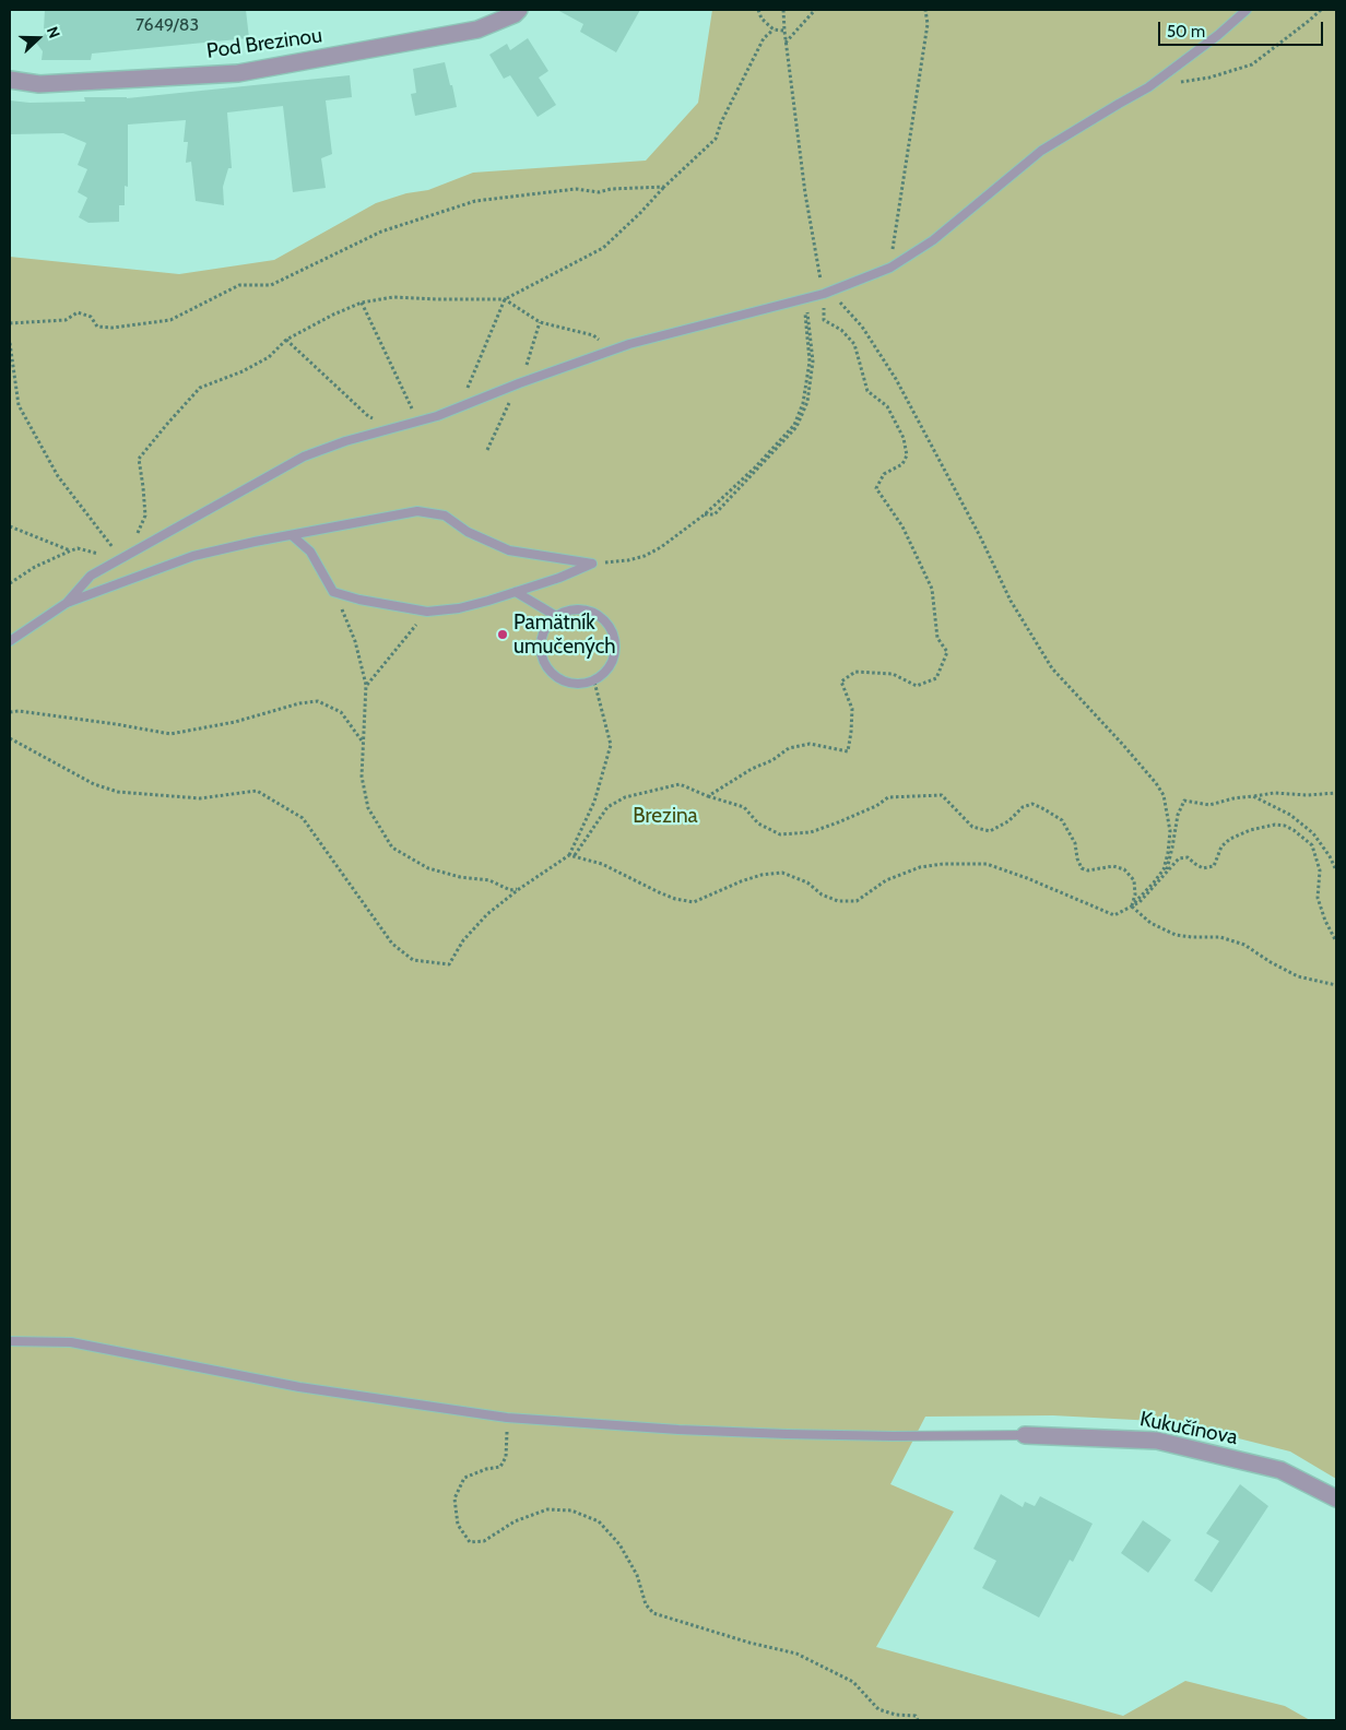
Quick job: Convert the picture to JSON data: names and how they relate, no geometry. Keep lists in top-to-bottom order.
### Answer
{
  "streets": {
    "street": ["Pod Brezinou", "Kukučínova"]
  },
  "parks": ["Brezina"],
  "places": ["Pamätník umučených"],
  "house_numbers": ["7649/83"],
  "scale_bar": "50 m",
  "north": "right"
}
